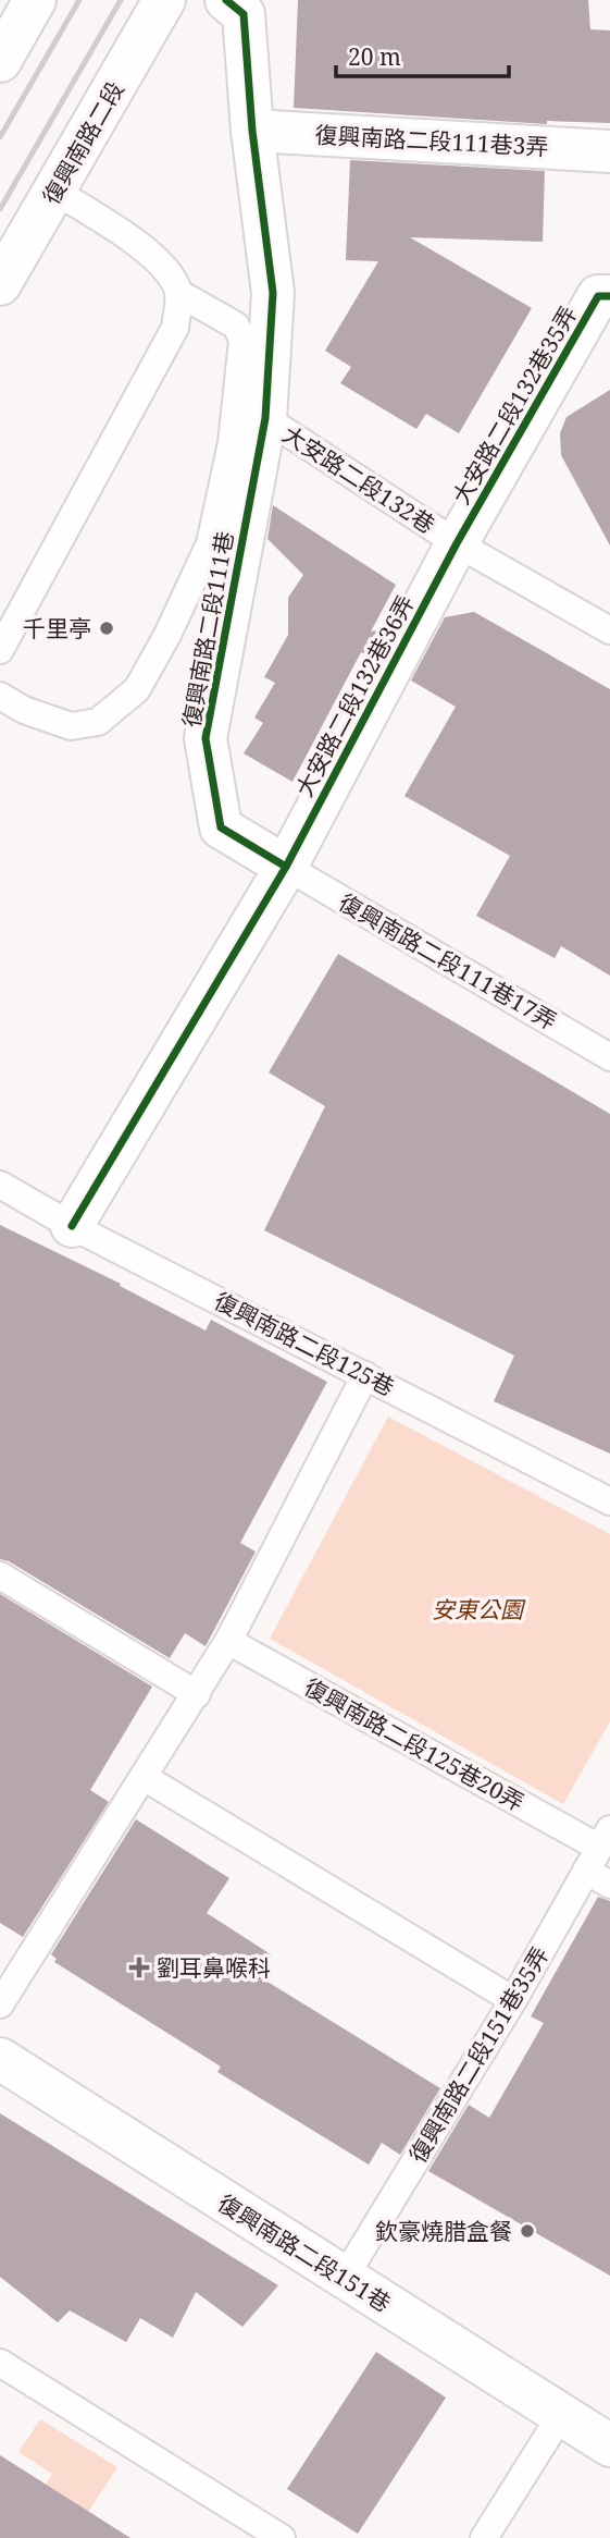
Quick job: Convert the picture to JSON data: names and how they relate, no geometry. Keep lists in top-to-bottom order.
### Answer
{
  "streets": {
    "street": [
      "復興南路二段111巷3弄",
      "復興南路二段",
      "大安路二段132巷35弄",
      "復興南路二段111巷",
      "大安路二段132巷36弄",
      "復興南路二段151巷"
    ],
    "lane": [
      "大安路二段132巷",
      "復興南路二段111巷17弄",
      "復興南路二段125巷",
      "復興南路二段125巷20弄",
      "復興南路二段151巷35弄"
    ]
  },
  "crossings": [
    ["復興南路二段111巷3弄", "復興南路二段111巷"],
    ["大安路二段132巷35弄", "大安路二段132巷"],
    ["大安路二段132巷35弄", "大安路二段132巷36弄"],
    ["大安路二段132巷", "復興南路二段111巷"],
    ["大安路二段132巷", "大安路二段132巷36弄"],
    ["復興南路二段111巷", "大安路二段132巷36弄"],
    ["復興南路二段111巷", "復興南路二段111巷17弄"],
    ["大安路二段132巷36弄", "復興南路二段111巷17弄"],
    ["復興南路二段125巷20弄", "復興南路二段151巷35弄"],
    ["復興南路二段151巷35弄", "復興南路二段151巷"]
  ],
  "parks": ["安東公園"],
  "places": {
    "other": ["千里亭", "欽豪燒腊盒餐"],
    "health": ["劉耳鼻喉科"]
  },
  "scale_bar": "20 m"
}
